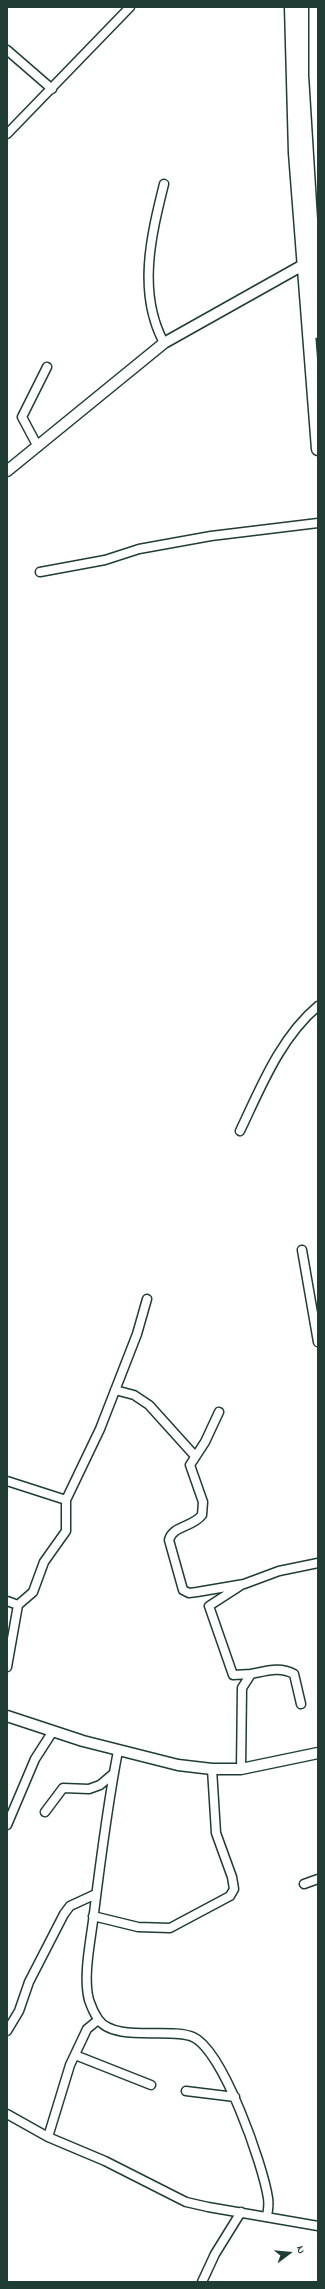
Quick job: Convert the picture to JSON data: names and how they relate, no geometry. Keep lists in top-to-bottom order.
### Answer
{
  "north": "right"
}
